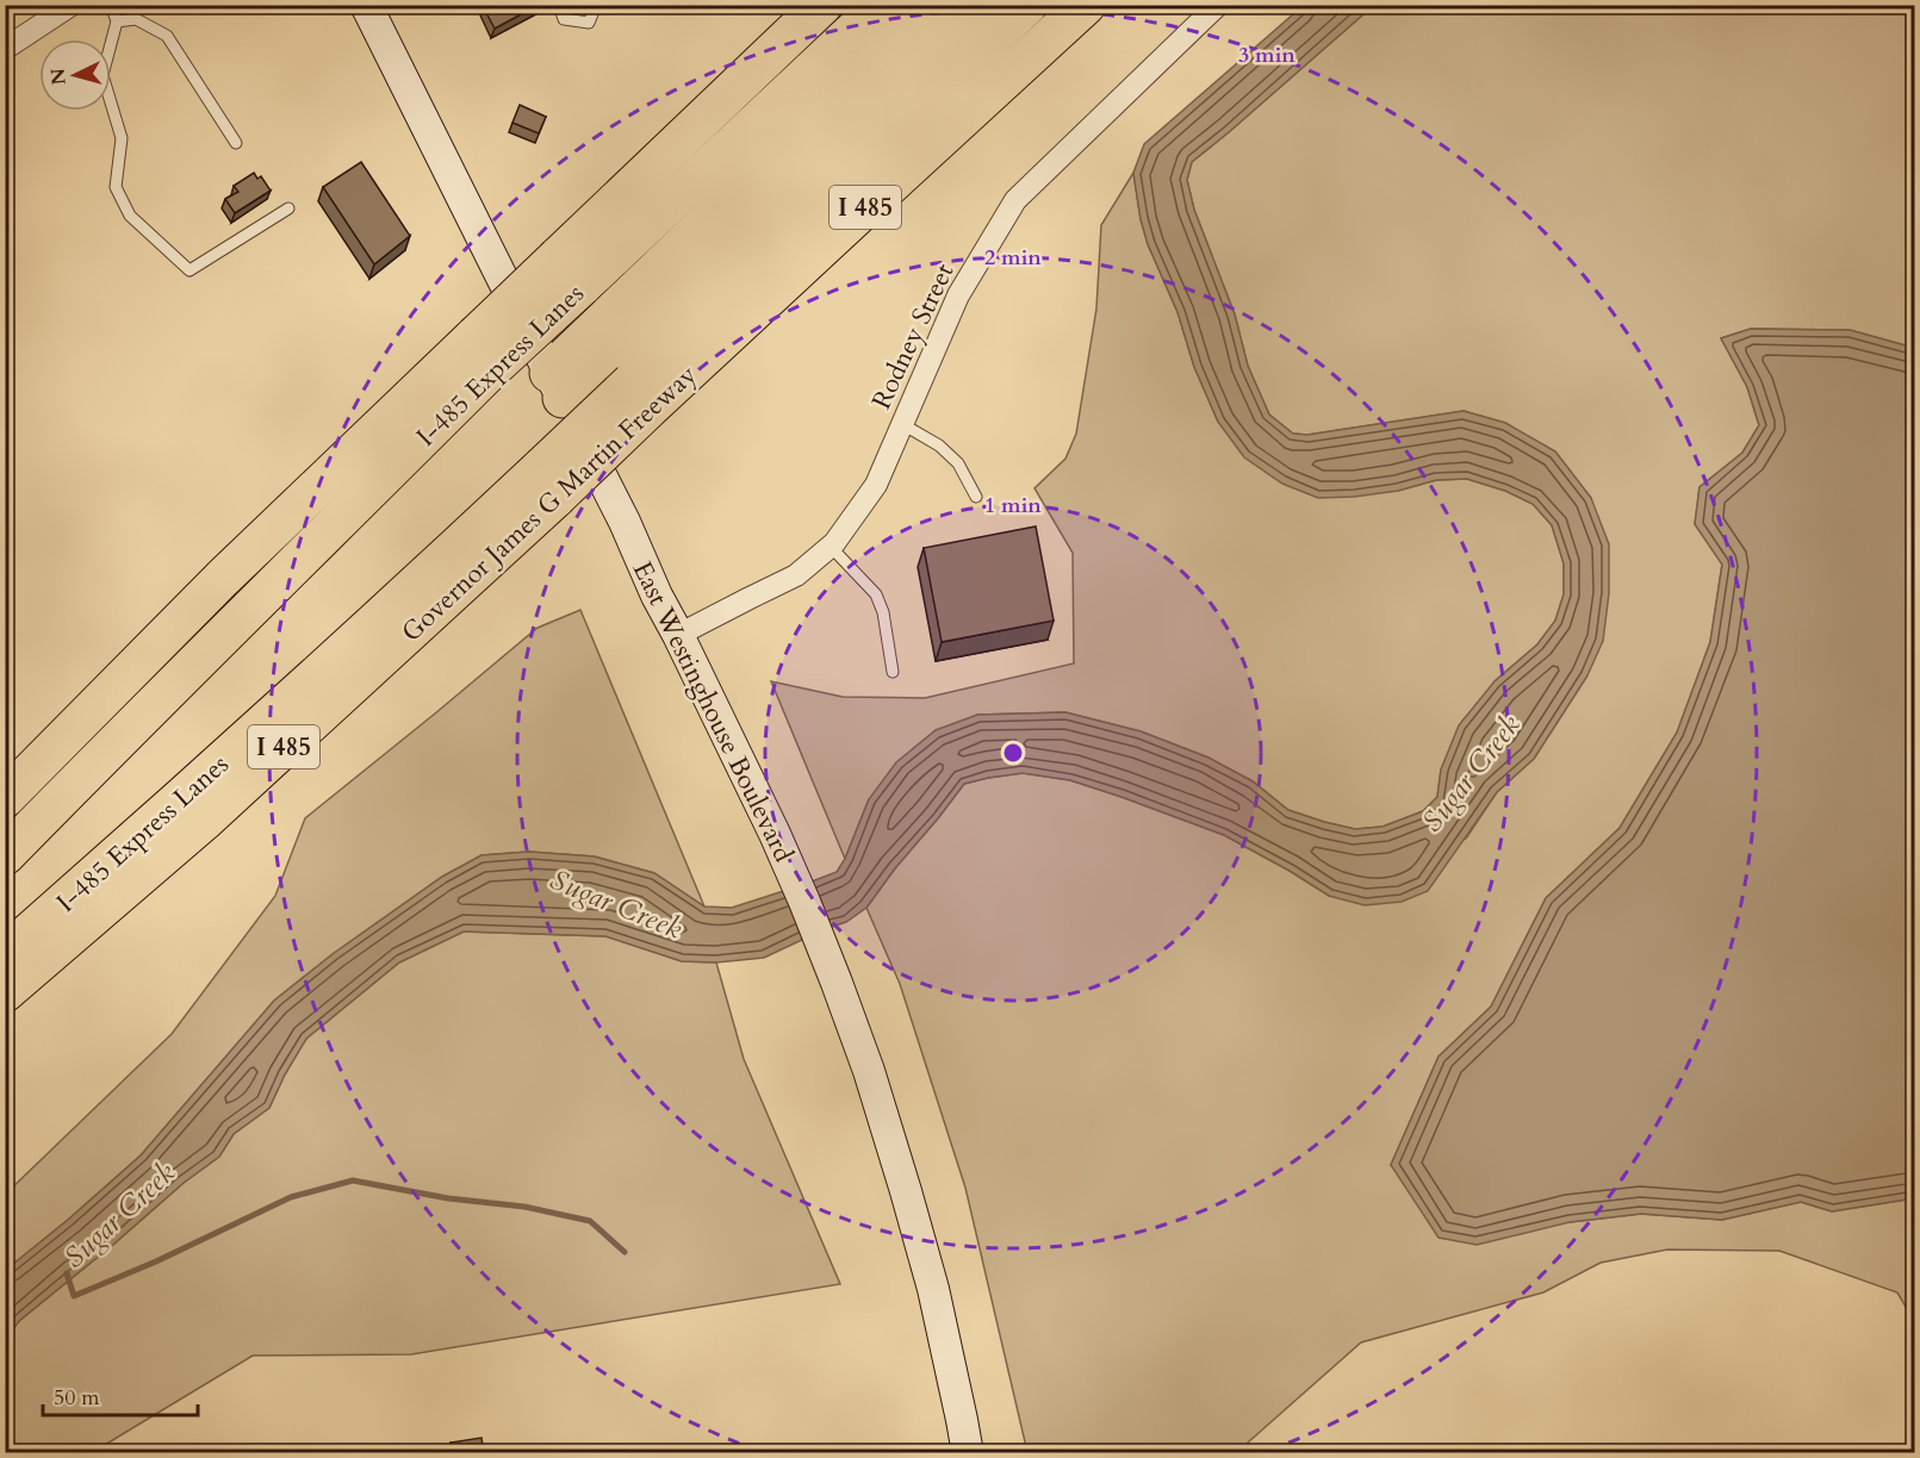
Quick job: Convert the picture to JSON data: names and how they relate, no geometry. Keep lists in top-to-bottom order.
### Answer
{
  "streets": {
    "highway": ["I 485", "I-485 Express Lanes", "Governor James G Martin Freeway"],
    "main road": ["East Westinghouse Boulevard"],
    "street": ["Rodney Street"]
  },
  "crossings": [
    ["I 485", "Governor James G Martin Freeway"],
    ["Rodney Street", "East Westinghouse Boulevard"],
    ["I-485 Express Lanes", "Governor James G Martin Freeway"]
  ],
  "water": ["Sugar Creek"],
  "scale_bar": "50 m",
  "north": "left",
  "rings": ["3 min", "2 min", "1 min"]
}
